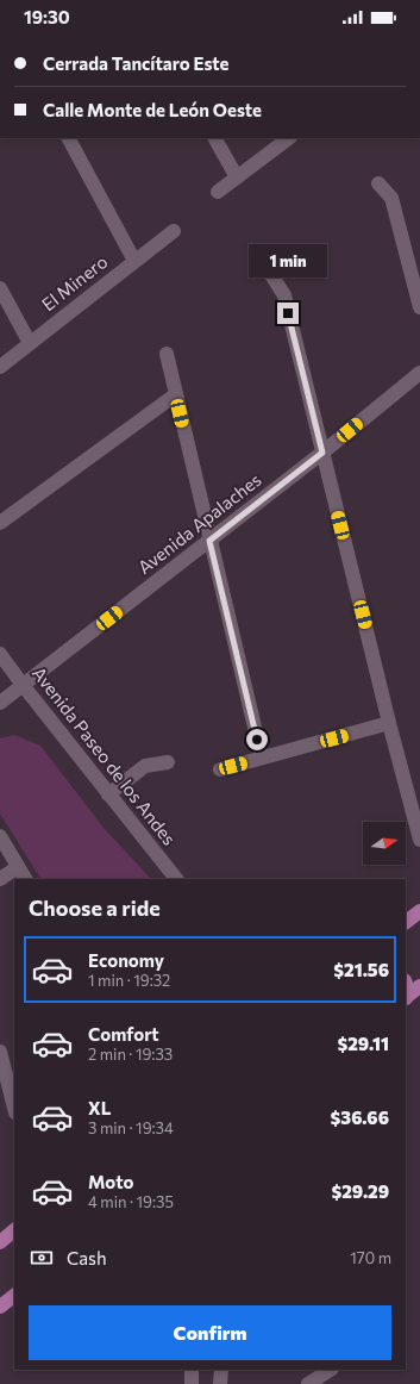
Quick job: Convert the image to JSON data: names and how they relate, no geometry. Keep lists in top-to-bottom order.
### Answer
{
  "streets": {
    "street": ["El Minero", "Avenida Apalaches", "Avenida Paseo de los Andes"]
  },
  "crossings": [
    ["Avenida Apalaches", "Avenida Paseo de los Andes"]
  ],
  "north": "right",
  "page": {
    "status": "19:30",
    "banner": ["Cerrada Tancítaro Este", "Calle Monte de León Oeste"],
    "bubble": "1 min",
    "heading": "Choose a ride",
    "list": [
      {
        "name": "Economy",
        "note": "1 min · 19:32",
        "value": "$21.56"
      },
      {
        "name": "Comfort",
        "note": "2 min · 19:33",
        "value": "$29.11"
      },
      {
        "name": "XL",
        "note": "3 min · 19:34",
        "value": "$36.66"
      },
      {
        "name": "Moto",
        "note": "4 min · 19:35",
        "value": "$29.29"
      }
    ],
    "pay": ["Cash", "170 m"],
    "buttons": "Confirm"
  }
}
